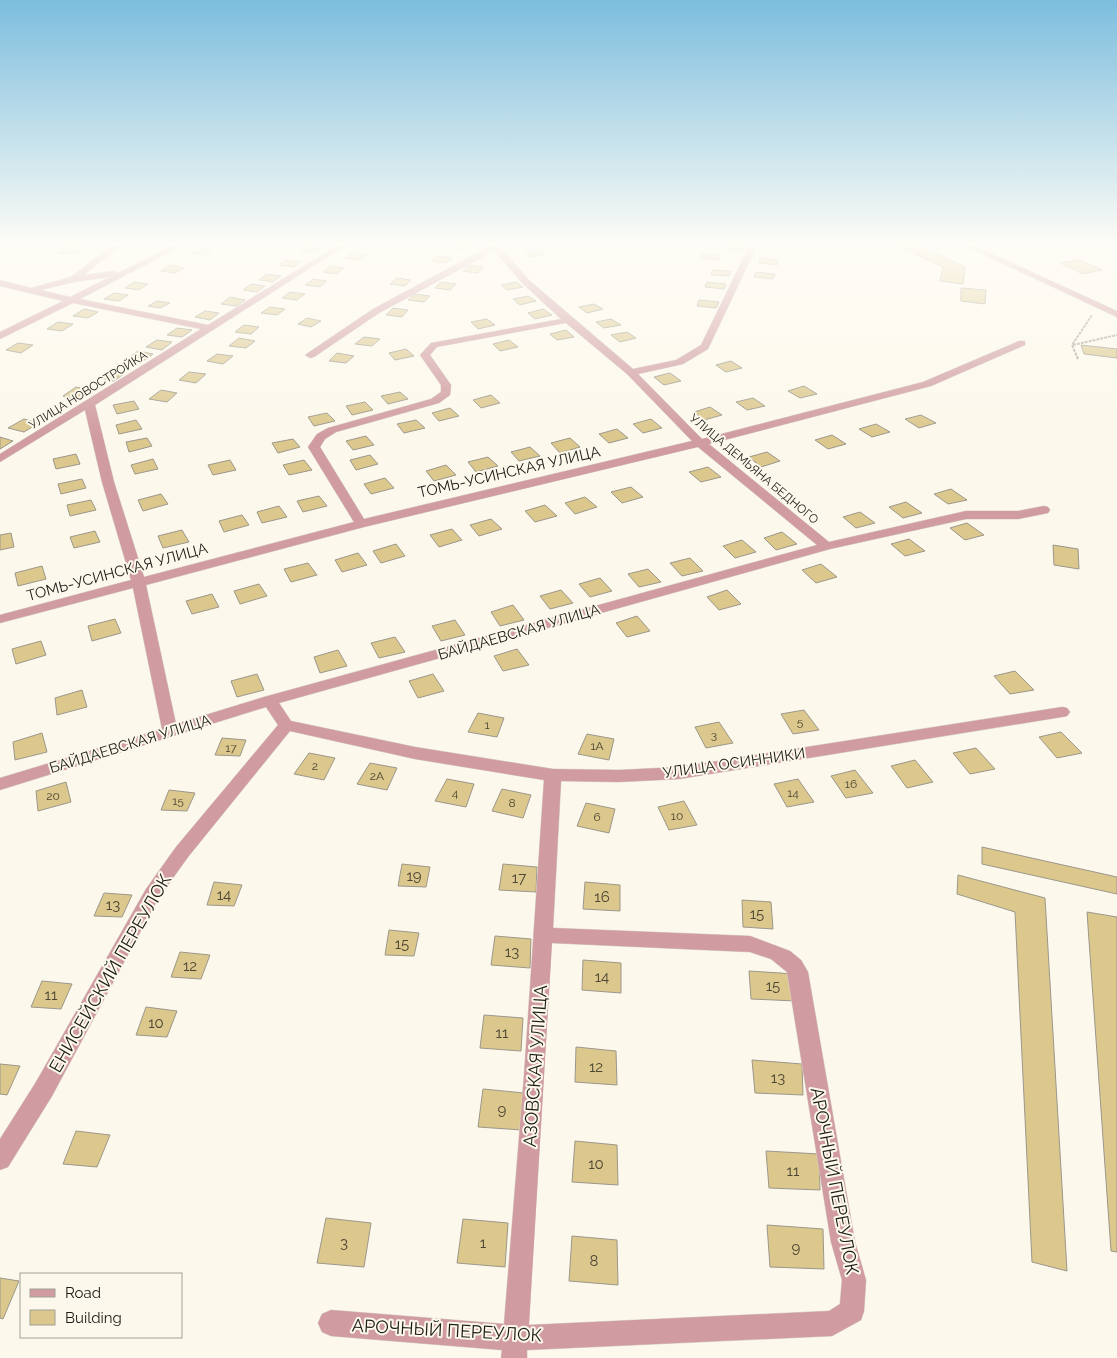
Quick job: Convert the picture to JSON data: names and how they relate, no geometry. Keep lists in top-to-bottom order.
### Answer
{
  "streets": {
    "street": [
      "УЛИЦА НОВОСТРОЙКА",
      "УЛИЦА ДЕМЬЯНА БЕДНОГО",
      "ТОМЬ-УСИНСКАЯ УЛИЦА",
      "БАЙДАЕВСКАЯ УЛИЦА",
      "УЛИЦА ОСИННИКИ",
      "ЕНИСЕЙСКИЙ ПЕРЕУЛОК",
      "АЗОВСКАЯ УЛИЦА",
      "АРОЧНЫЙ ПЕРЕУЛОК"
    ]
  },
  "crossings": [
    ["УЛИЦА ДЕМЬЯНА БЕДНОГО", "ТОМЬ-УСИНСКАЯ УЛИЦА"],
    ["УЛИЦА ДЕМЬЯНА БЕДНОГО", "БАЙДАЕВСКАЯ УЛИЦА"],
    ["УЛИЦА ОСИННИКИ", "ЕНИСЕЙСКИЙ ПЕРЕУЛОК"],
    ["УЛИЦА ОСИННИКИ", "АЗОВСКАЯ УЛИЦА"],
    ["АЗОВСКАЯ УЛИЦА", "АРОЧНЫЙ ПЕРЕУЛОК"]
  ],
  "house_numbers": [
    "5",
    "1",
    "3",
    "1А",
    "17",
    "2",
    "2А",
    "16",
    "4",
    "14",
    "20",
    "15",
    "8",
    "10",
    "6",
    "19",
    "17",
    "14",
    "16",
    "13",
    "15",
    "15",
    "13",
    "12",
    "14",
    "15",
    "11",
    "10",
    "11",
    "12",
    "13",
    "9",
    "10",
    "11",
    "3",
    "1",
    "9",
    "8"
  ],
  "legend": ["Road", "Building"]
}
